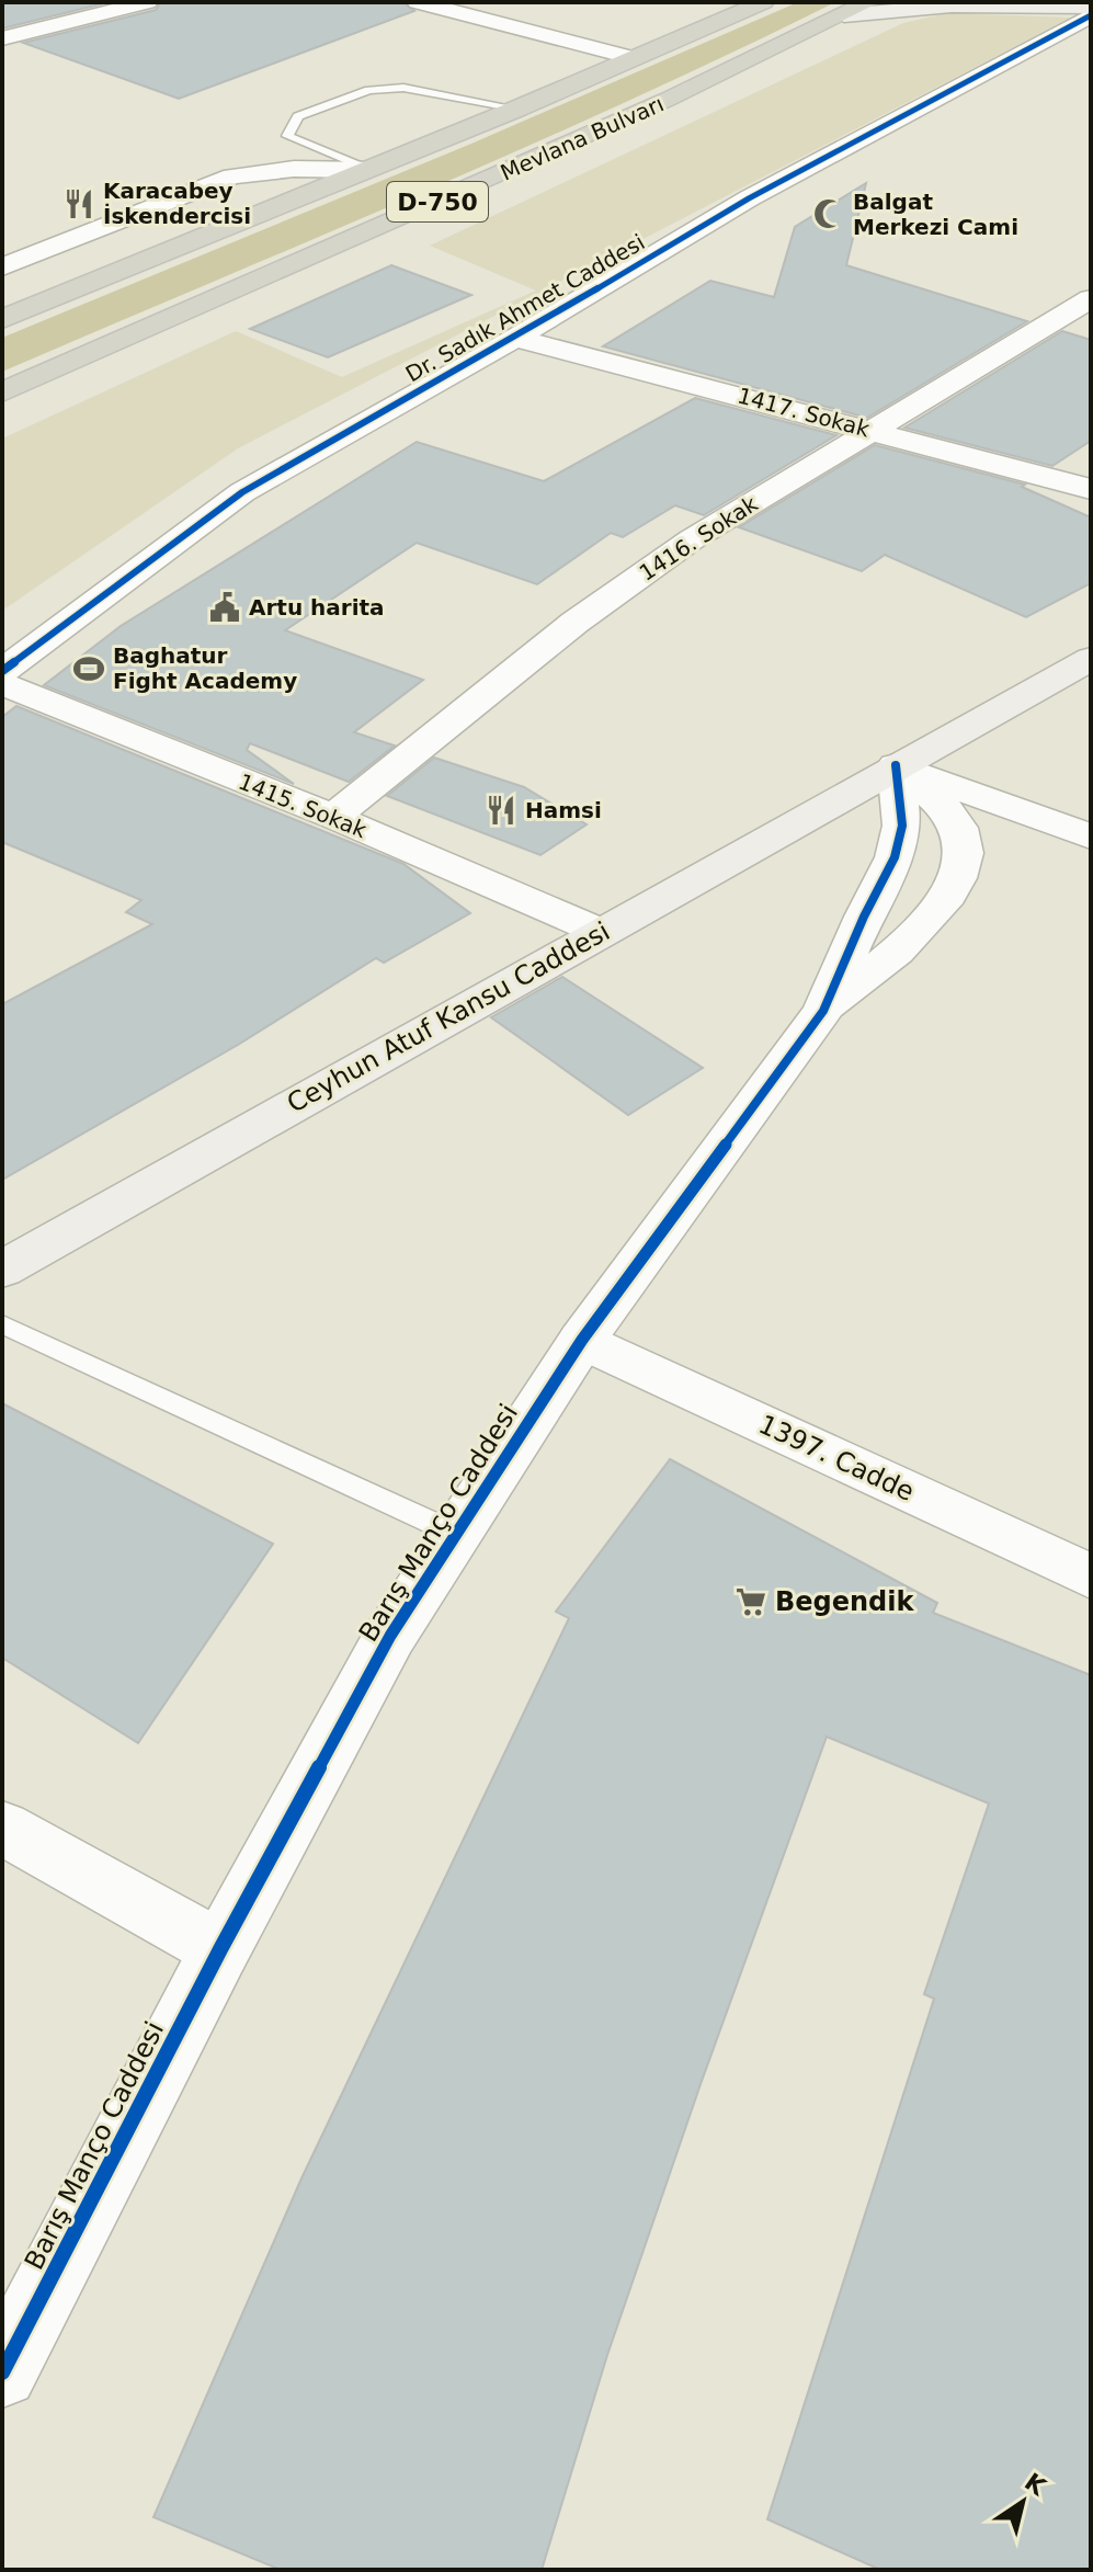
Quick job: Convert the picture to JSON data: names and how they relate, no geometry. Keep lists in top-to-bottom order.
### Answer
{
  "streets": {
    "highway": ["Mevlana Bulvarı", "D-750"],
    "main road": ["Ceyhun Atuf Kansu Caddesi"],
    "street": [
      "Dr. Sadık Ahmet Caddesi",
      "1417. Sokak",
      "1416. Sokak",
      "1415. Sokak",
      "1397. Cadde",
      "Barış Manço Caddesi"
    ]
  },
  "crossings": [
    ["Dr. Sadık Ahmet Caddesi", "1417. Sokak"],
    ["1417. Sokak", "1416. Sokak"],
    ["1416. Sokak", "1415. Sokak"],
    ["1415. Sokak", "Ceyhun Atuf Kansu Caddesi"],
    ["Ceyhun Atuf Kansu Caddesi", "Barış Manço Caddesi"],
    ["1397. Cadde", "Barış Manço Caddesi"]
  ],
  "places": {
    "restaurant": ["Karacabey İskendercisi", "Hamsi"],
    "mosque": ["Balgat Merkezi Cami"],
    "public building": ["Artu harita"],
    "sports": ["Baghatur Fight Academy"],
    "supermarket": ["Begendik"]
  },
  "north": "top right"
}
